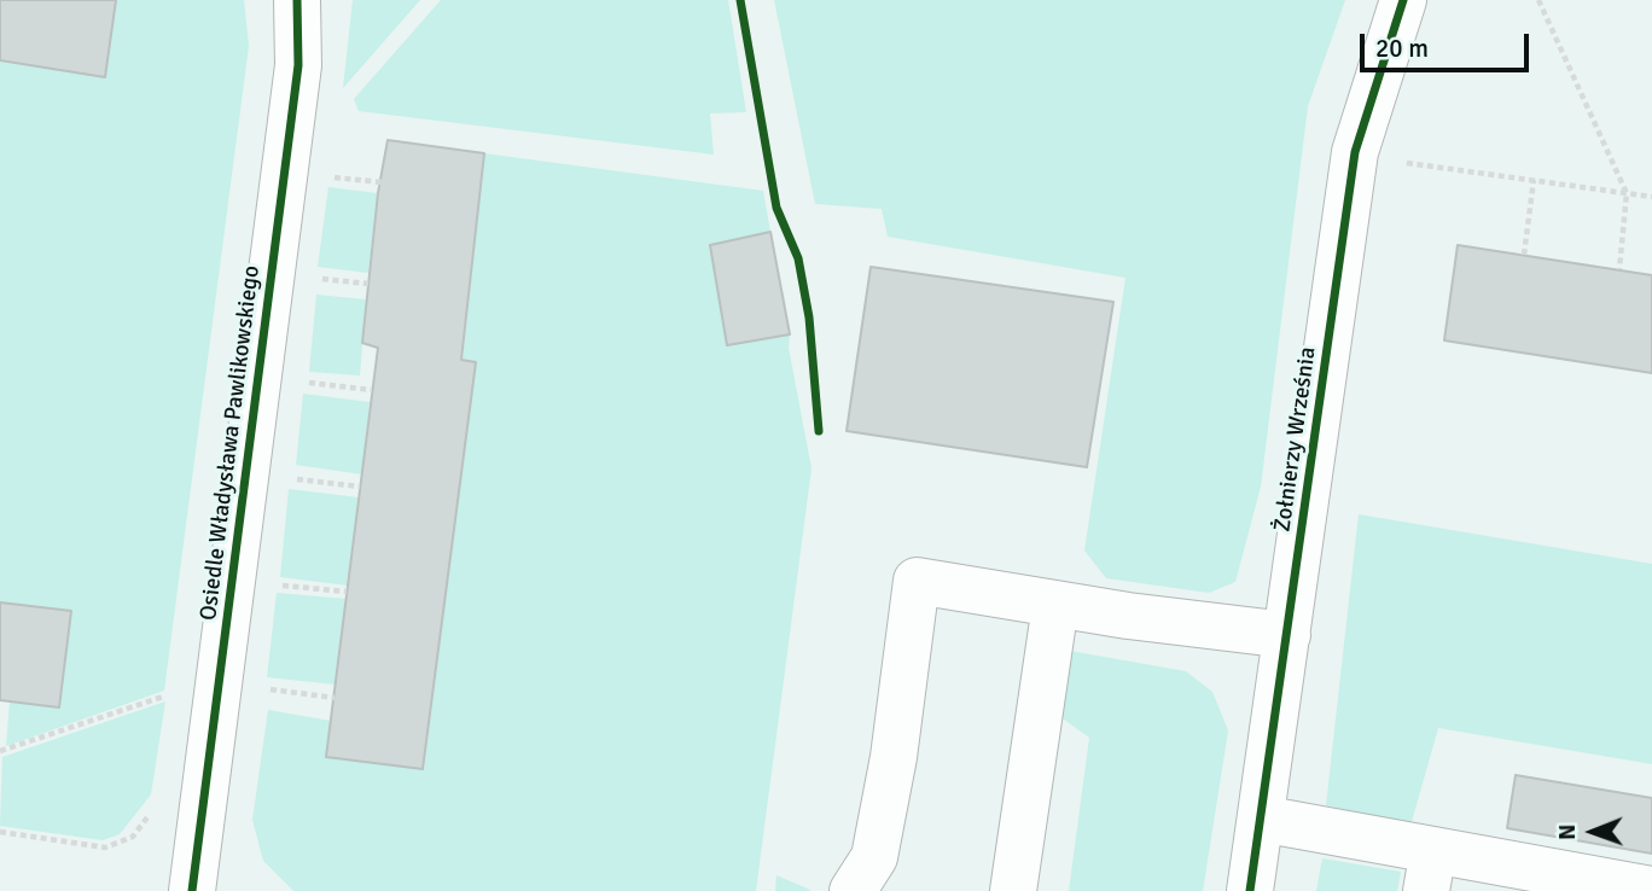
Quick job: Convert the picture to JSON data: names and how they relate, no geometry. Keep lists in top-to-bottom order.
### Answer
{
  "streets": {
    "street": ["Żołnierzy Września", "Osiedle Władysława Pawlikowskiego"]
  },
  "scale_bar": "20 m",
  "north": "left"
}
